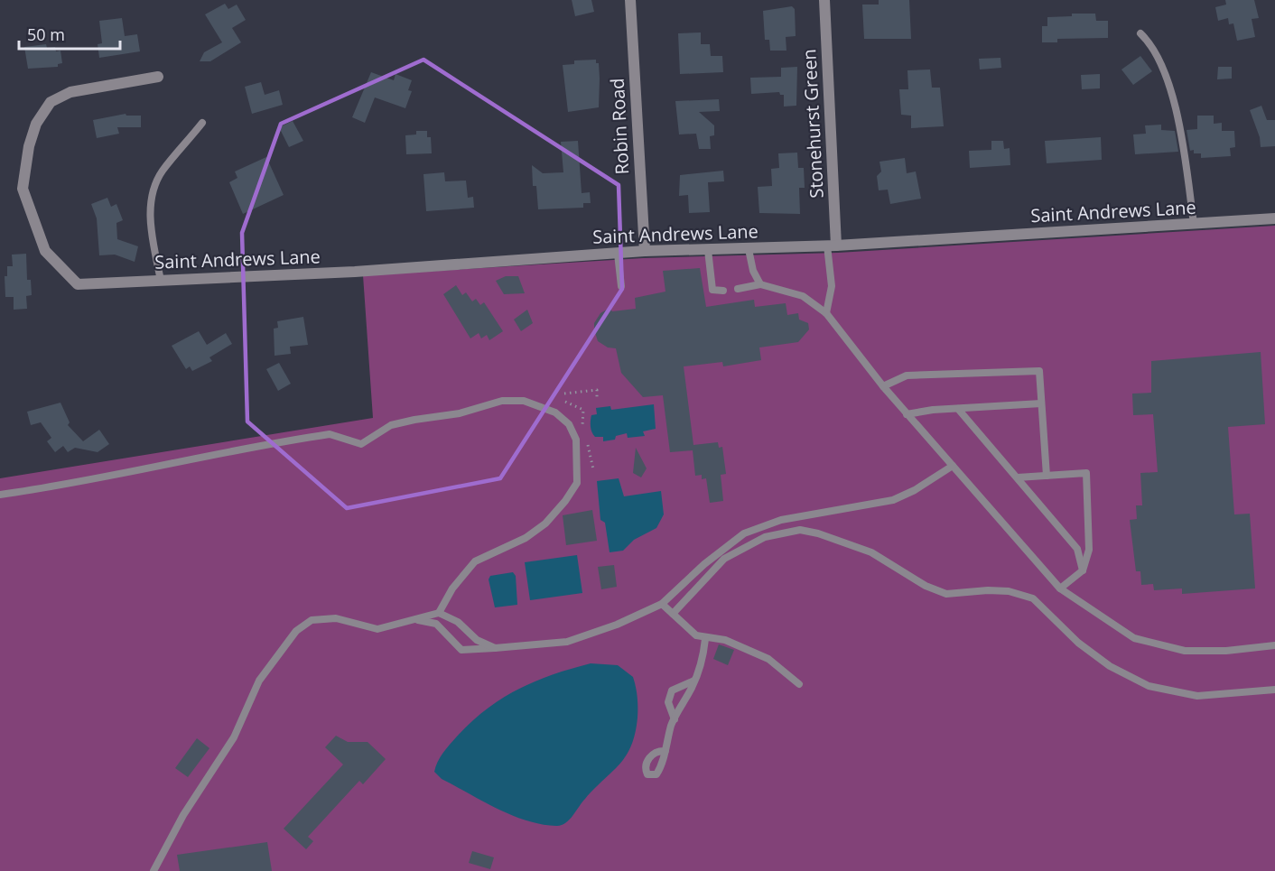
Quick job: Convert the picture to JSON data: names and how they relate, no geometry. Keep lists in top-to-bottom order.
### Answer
{
  "streets": {
    "street": ["Stonehurst Green", "Robin Road", "Saint Andrews Lane"]
  },
  "crossings": [
    ["Stonehurst Green", "Saint Andrews Lane"],
    ["Robin Road", "Saint Andrews Lane"]
  ],
  "scale_bar": "50 m"
}
